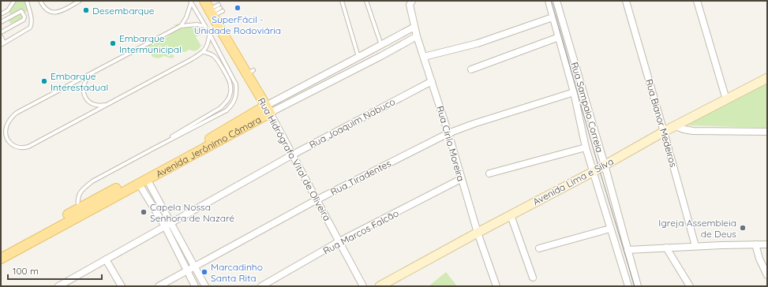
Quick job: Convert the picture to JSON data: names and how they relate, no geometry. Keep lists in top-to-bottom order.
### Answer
{
  "streets": {
    "main road": ["Avenida Jerônimo Câmara", "Rua Hidrógrafo Vital de Oliveira", "Avenida Lima e Silva"],
    "street": [
      "Rua Sampaio Correia",
      "Rua Joaquim Nabuco",
      "Rua Bianor Medeiros",
      "Rua Cirilo Moreira",
      "Rua Tiradentes",
      "Rua Marcos Falcão"
    ]
  },
  "crossings": [
    ["Rua Sampaio Correia", "Rua Tiradentes"],
    ["Rua Sampaio Correia", "Avenida Lima e Silva"],
    ["Rua Joaquim Nabuco", "Rua Cirilo Moreira"],
    ["Rua Joaquim Nabuco", "Rua Hidrógrafo Vital de Oliveira"],
    ["Rua Bianor Medeiros", "Avenida Lima e Silva"],
    ["Rua Cirilo Moreira", "Avenida Jerônimo Câmara"],
    ["Rua Cirilo Moreira", "Rua Tiradentes"],
    ["Rua Cirilo Moreira", "Avenida Lima e Silva"],
    ["Rua Cirilo Moreira", "Rua Marcos Falcão"],
    ["Avenida Jerônimo Câmara", "Rua Hidrógrafo Vital de Oliveira"],
    ["Rua Hidrógrafo Vital de Oliveira", "Rua Tiradentes"],
    ["Rua Hidrógrafo Vital de Oliveira", "Rua Marcos Falcão"]
  ],
  "places": [
    "SuperFácil - Unidade Rodoviária",
    "Desembarque",
    "Embarque Intermunicipal",
    "Embarque Interestadual",
    "Capela Nossa Senhora de Nazaré",
    "Igreja Assembleia de Deus",
    "Marcadinho Santa Rita"
  ],
  "scale_bar": "100 m"
}
